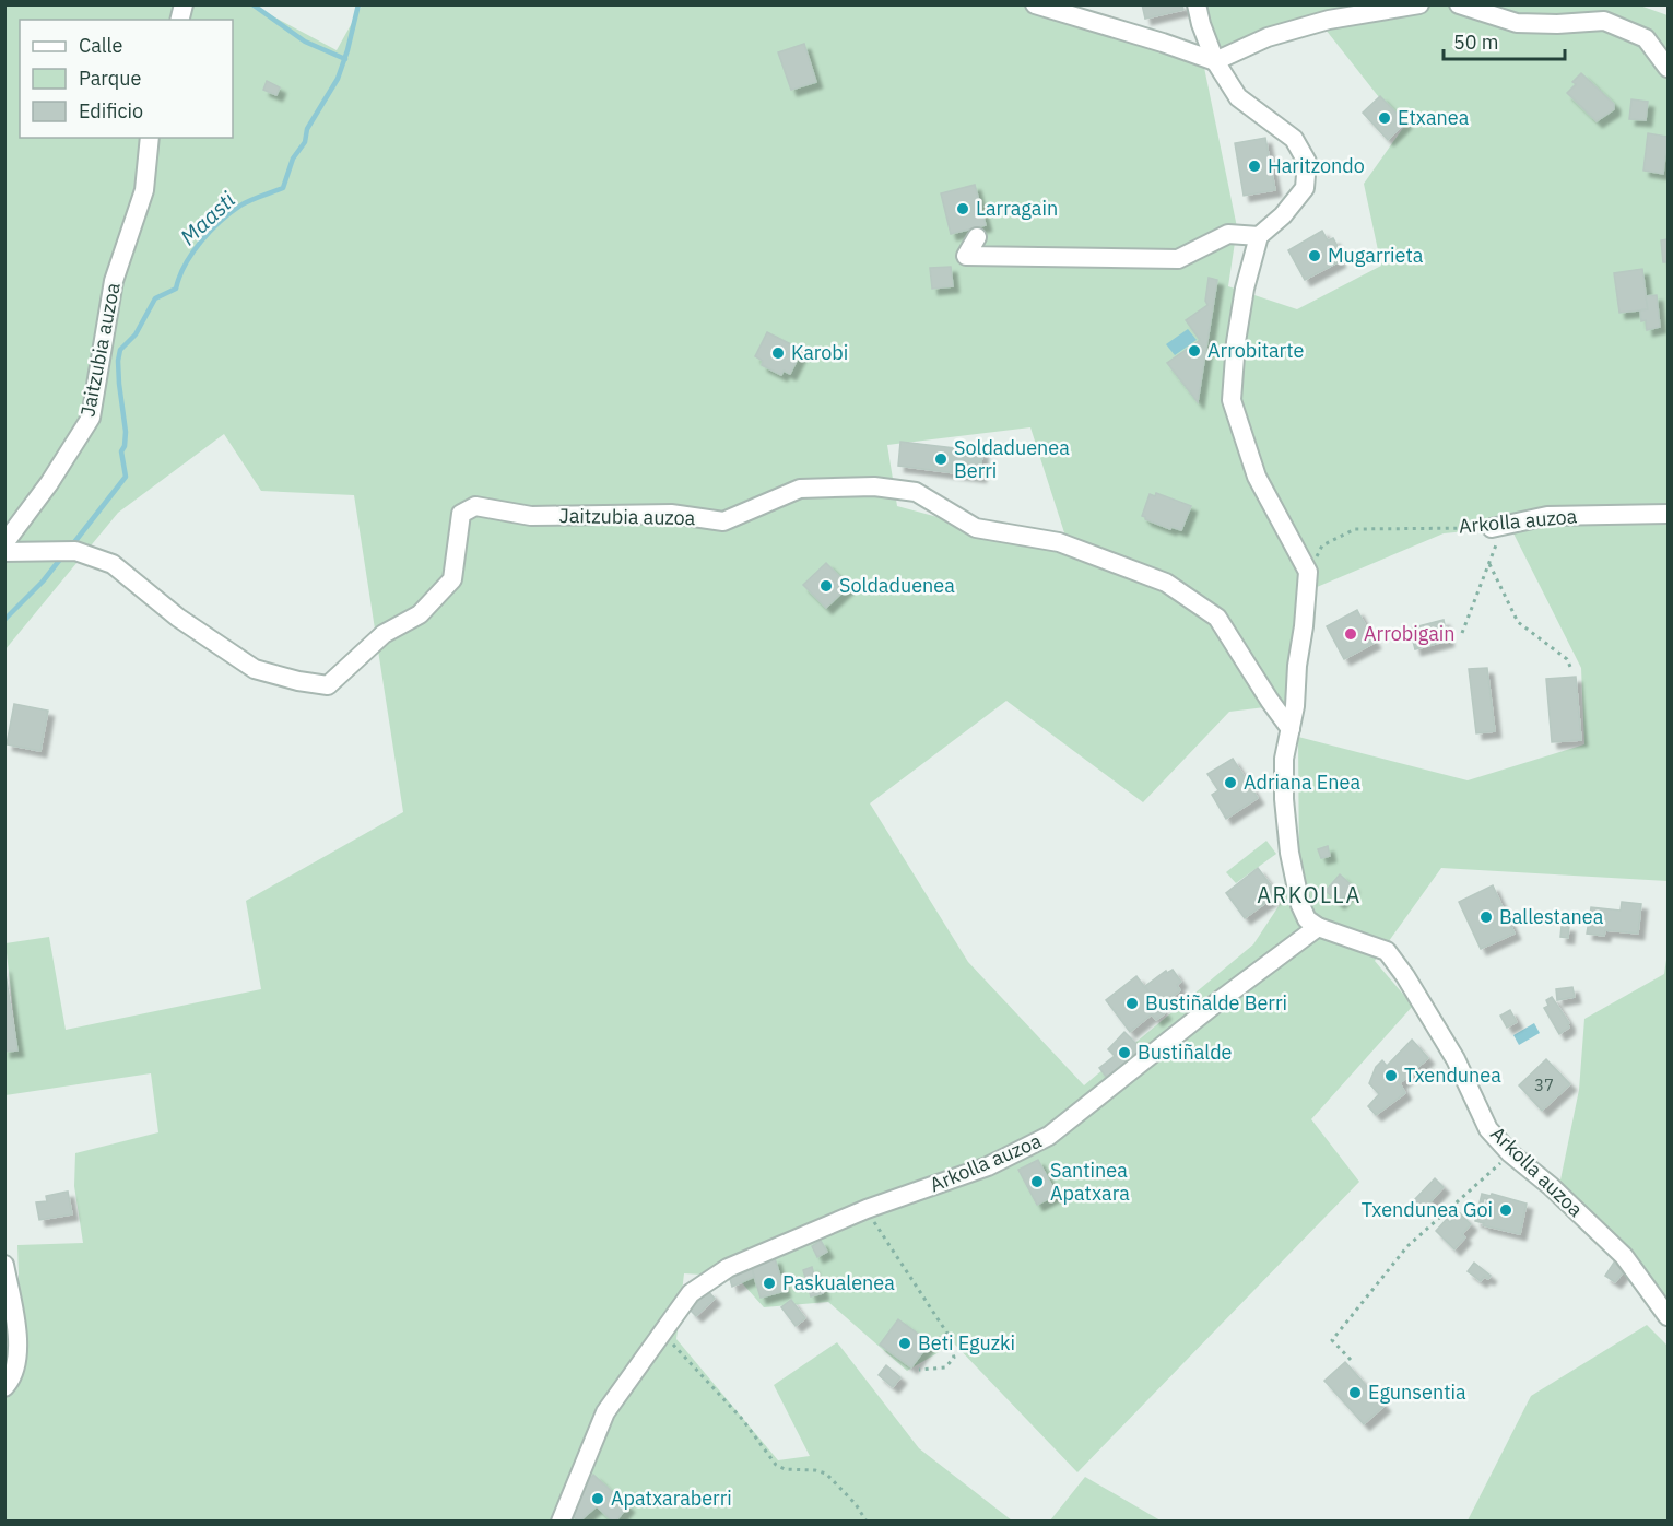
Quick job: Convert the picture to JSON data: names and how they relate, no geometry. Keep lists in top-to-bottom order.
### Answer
{
  "streets": {
    "street": ["Jaitzubia auzoa", "Arkolla auzoa"]
  },
  "districts": ["ARKOLLA"],
  "water": ["Maasti"],
  "places": [
    "Etxanea",
    "Haritzondo",
    "Larragain",
    "Mugarrieta",
    "Arrobitarte",
    "Karobi",
    "Soldaduenea Berri",
    "Soldaduenea",
    "Arrobigain",
    "Adriana Enea",
    "Ballestanea",
    "Bustiñalde Berri",
    "Bustiñalde",
    "Txendunea",
    "Santinea Apatxara",
    "Txendunea Goi",
    "Paskualenea",
    "Beti Eguzki",
    "Egunsentia",
    "Apatxaraberri"
  ],
  "house_numbers": ["37"],
  "legend": ["Calle", "Parque", "Edificio"],
  "scale_bar": "50 m"
}
